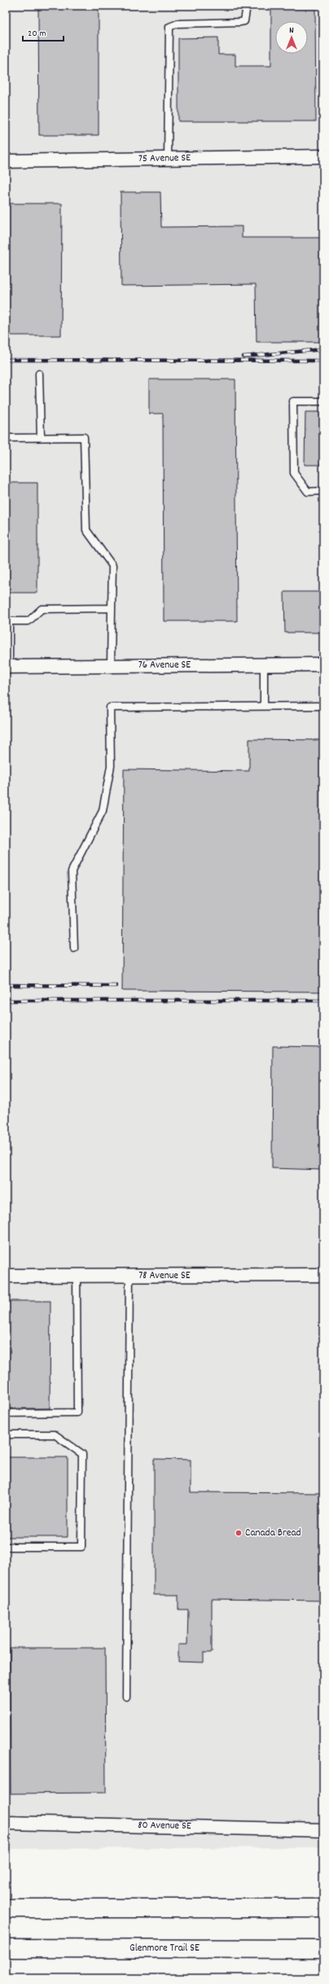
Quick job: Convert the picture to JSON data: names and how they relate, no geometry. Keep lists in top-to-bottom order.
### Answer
{
  "streets": {
    "main road": ["Glenmore Trail SE"],
    "street": [
      "75 Avenue SE",
      "76 Avenue SE",
      "78 Avenue SE",
      "80 Avenue SE"
    ]
  },
  "places": ["Canada Bread"],
  "scale_bar": "20 m",
  "north": "top"
}
